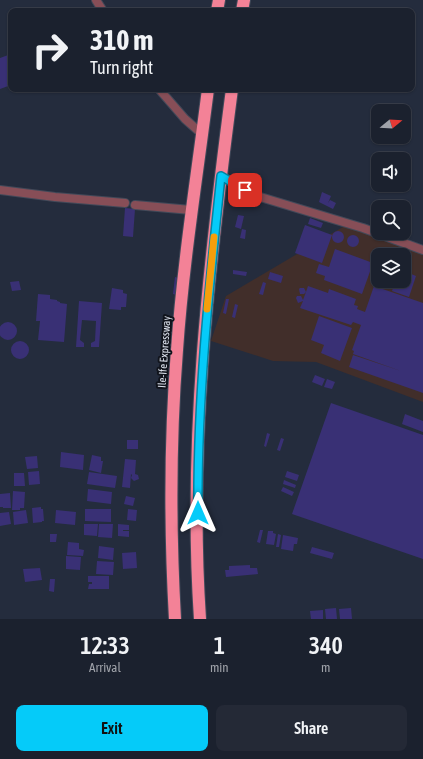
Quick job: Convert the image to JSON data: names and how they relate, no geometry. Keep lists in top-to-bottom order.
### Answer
{
  "streets": {
    "highway": ["Ile-Ife Expressway"]
  },
  "north": "right",
  "page": {
    "turn": ["310 m", "Turn right"],
    "eta": [
      "12:33",
      "Arrival",
      "1",
      "min",
      "340",
      "m"
    ],
    "buttons": ["Exit", "Share"]
  }
}
